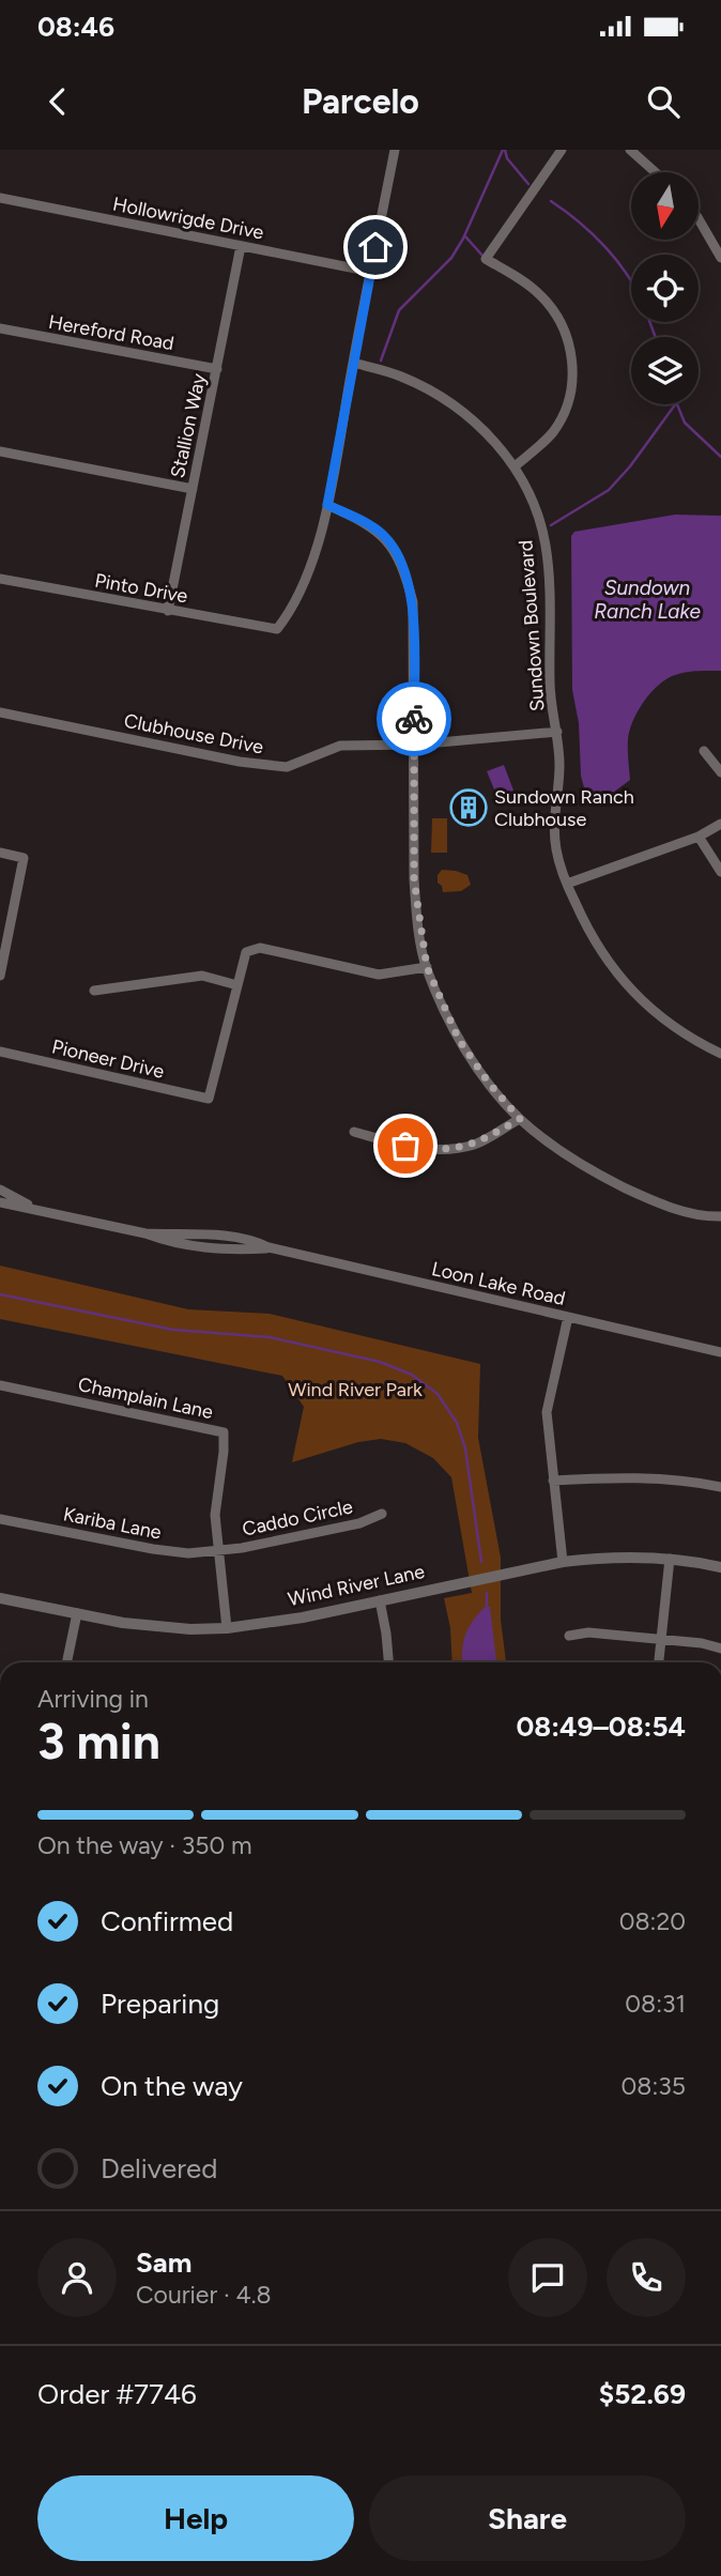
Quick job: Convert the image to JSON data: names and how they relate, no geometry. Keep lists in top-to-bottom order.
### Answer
{
  "streets": {
    "street": [
      "Hollowrigde Drive",
      "Hereford Road",
      "Stallion Way",
      "Pinto Drive",
      "Sundown Boulevard",
      "Clubhouse Drive",
      "Pioneer Drive",
      "Loon Lake Road",
      "Champlain Lane",
      "Caddo Circle",
      "Kariba Lane",
      "Wind River Lane"
    ]
  },
  "crossings": [
    ["Hollowrigde Drive", "Stallion Way"],
    ["Hereford Road", "Stallion Way"],
    ["Stallion Way", "Pinto Drive"],
    ["Sundown Boulevard", "Clubhouse Drive"],
    ["Champlain Lane", "Caddo Circle"],
    ["Champlain Lane", "Kariba Lane"],
    ["Champlain Lane", "Wind River Lane"],
    ["Caddo Circle", "Kariba Lane"]
  ],
  "water": ["Sundown Ranch Lake"],
  "parks": ["Wind River Park"],
  "places": {
    "building": ["Sundown Ranch Clubhouse"]
  },
  "north": "bottom",
  "page": {
    "status": "08:46",
    "header": "Parcelo",
    "heading": ["3 min", "Arriving in", "08:49–08:54"],
    "panel": [
      "Sam",
      "Courier · 4.8",
      "Order #7746",
      "$52.69"
    ],
    "bar": "On the way · 350 m",
    "list": [
      ["Confirmed", "08:20"],
      ["Preparing", "08:31"],
      ["On the way", "08:35"],
      "Delivered"
    ],
    "buttons": ["Help", "Share"]
  }
}
